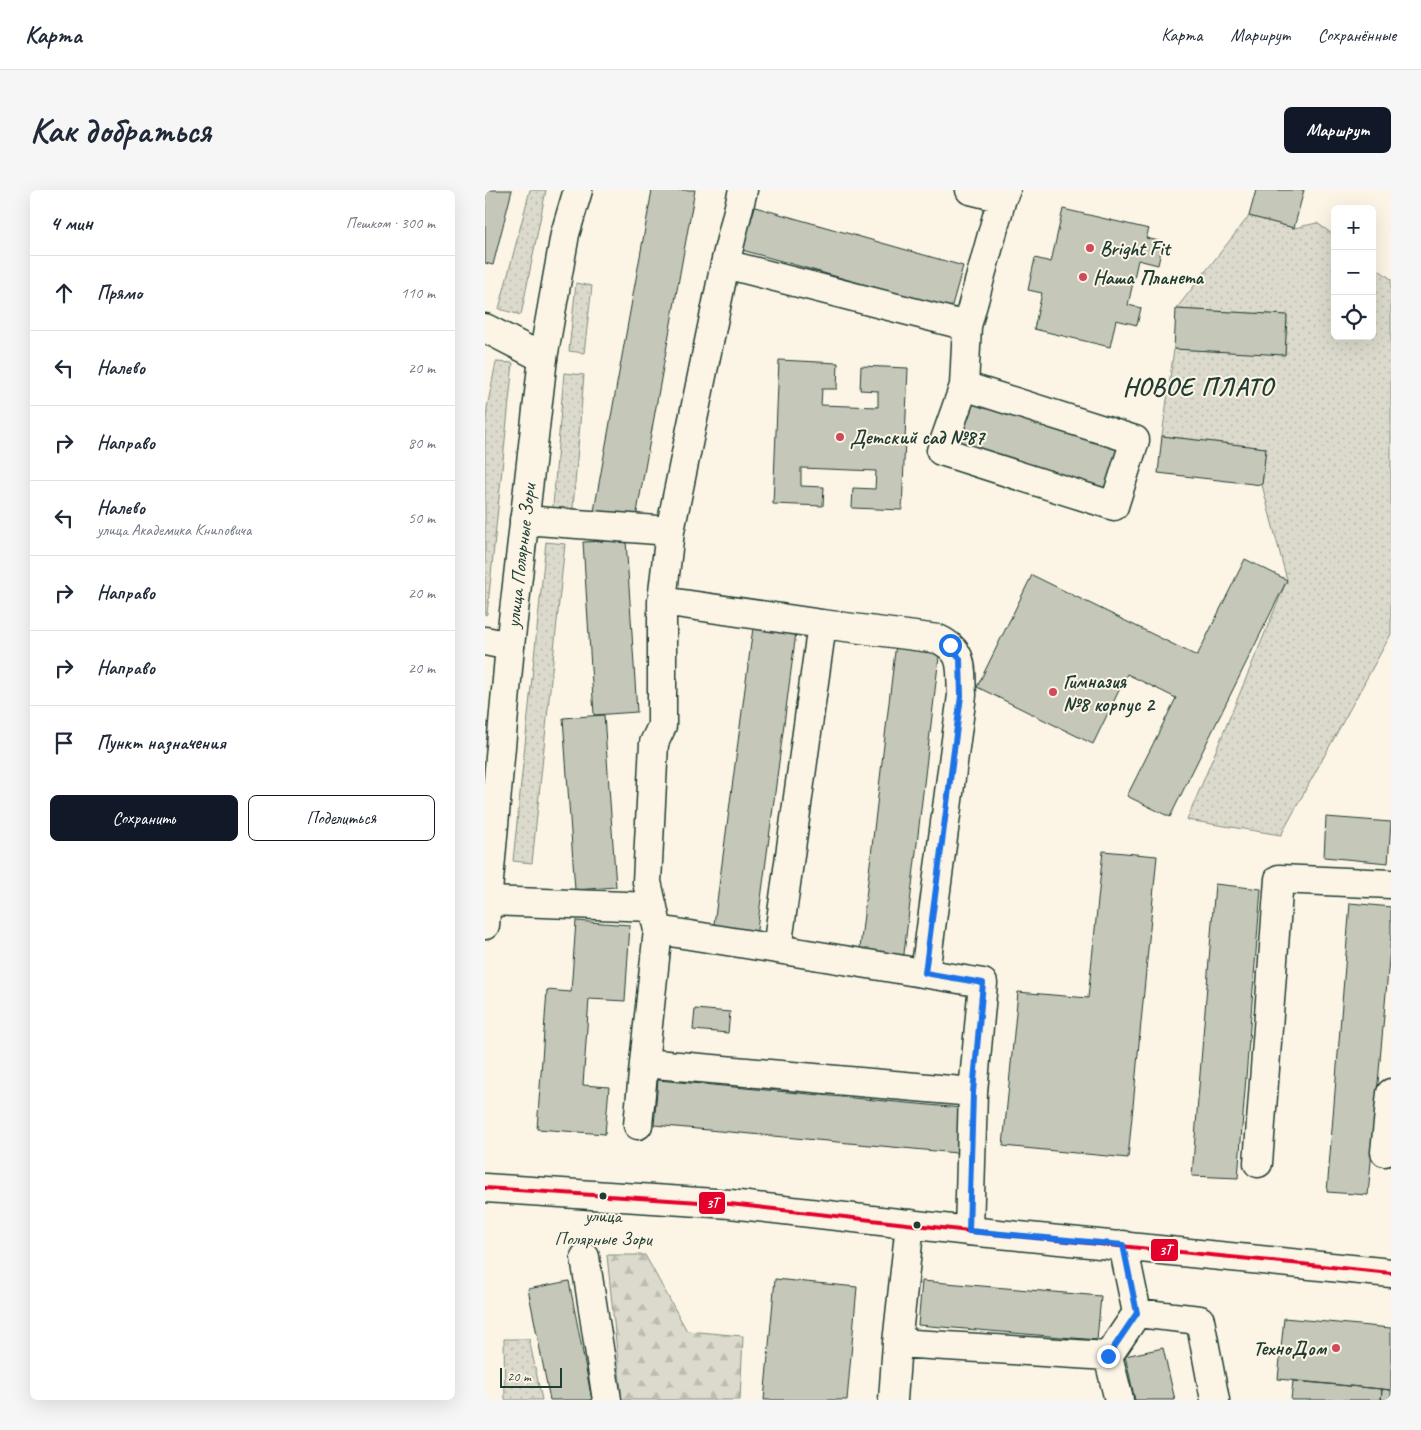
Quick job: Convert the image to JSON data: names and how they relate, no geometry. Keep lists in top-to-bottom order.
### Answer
{
  "streets": {
    "main road": ["улица Полярные Зори"]
  },
  "districts": ["НОВОЕ ПЛАТО"],
  "places": [
    "Bright Fit",
    "Наша Планета",
    "Детский сад №87",
    "Гимназия №8 корпус 2",
    "улица Полярные Зори",
    "ТехноДом"
  ],
  "lines": ["transit line 3Т"],
  "scale_bar": "20 m",
  "page": {
    "header": "Карта",
    "nav": ["Карта", "Маршрут", "Сохранённые"],
    "buttons": [
      "Маршрут",
      ["Сохранить", "Поделиться"]
    ],
    "title": "Как добраться",
    "heading": ["4 мин", "Пешком · 300 m"],
    "map_buttons": ["+", "−"],
    "list": [
      ["Прямо", "110 m"],
      ["Налево", "20 m"],
      ["Направо", "80 m"],
      ["Налево", "улица Академика Книповича", "50 m"],
      ["Направо", "20 m"],
      ["Направо", "20 m"],
      "Пункт назначения"
    ],
    "scale": "20 m"
  }
}
